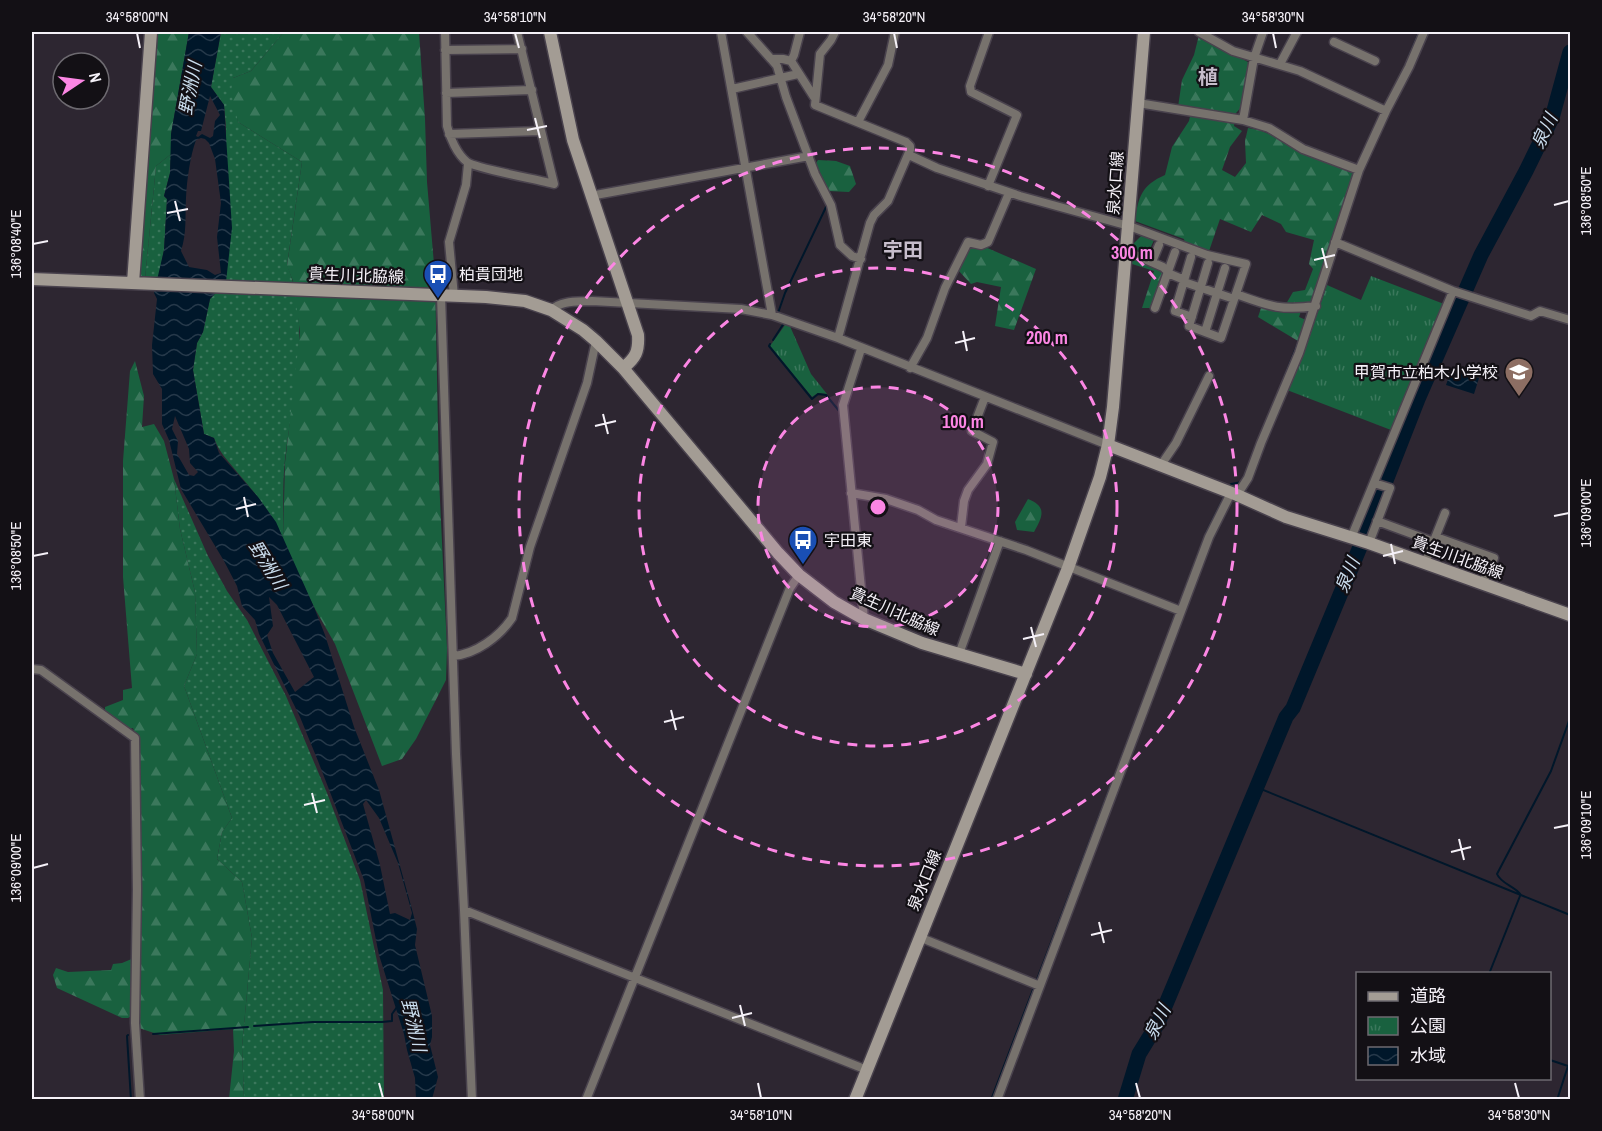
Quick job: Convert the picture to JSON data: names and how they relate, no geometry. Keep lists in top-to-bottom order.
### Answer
{
  "streets": {
    "main road": ["泉水口線", "貴生川北脇線"]
  },
  "crossings": [
    ["泉水口線", "貴生川北脇線"]
  ],
  "districts": ["植", "宇田"],
  "water": ["野洲川", "泉川"],
  "places": {
    "bus stop": ["柏貴団地", "宇田東"],
    "school or university": ["甲賀市立柏木小学校"]
  },
  "legend": ["道路", "公園", "水域"],
  "north": "right",
  "coordinates": [
    "34°58'00\"N",
    "34°58'10\"N",
    "34°58'20\"N",
    "34°58'30\"N",
    "136°08'50\"E",
    "136°08'40\"E",
    "136°09'00\"E",
    "136°09'10\"E"
  ],
  "rings": ["300 m", "200 m", "100 m"]
}
